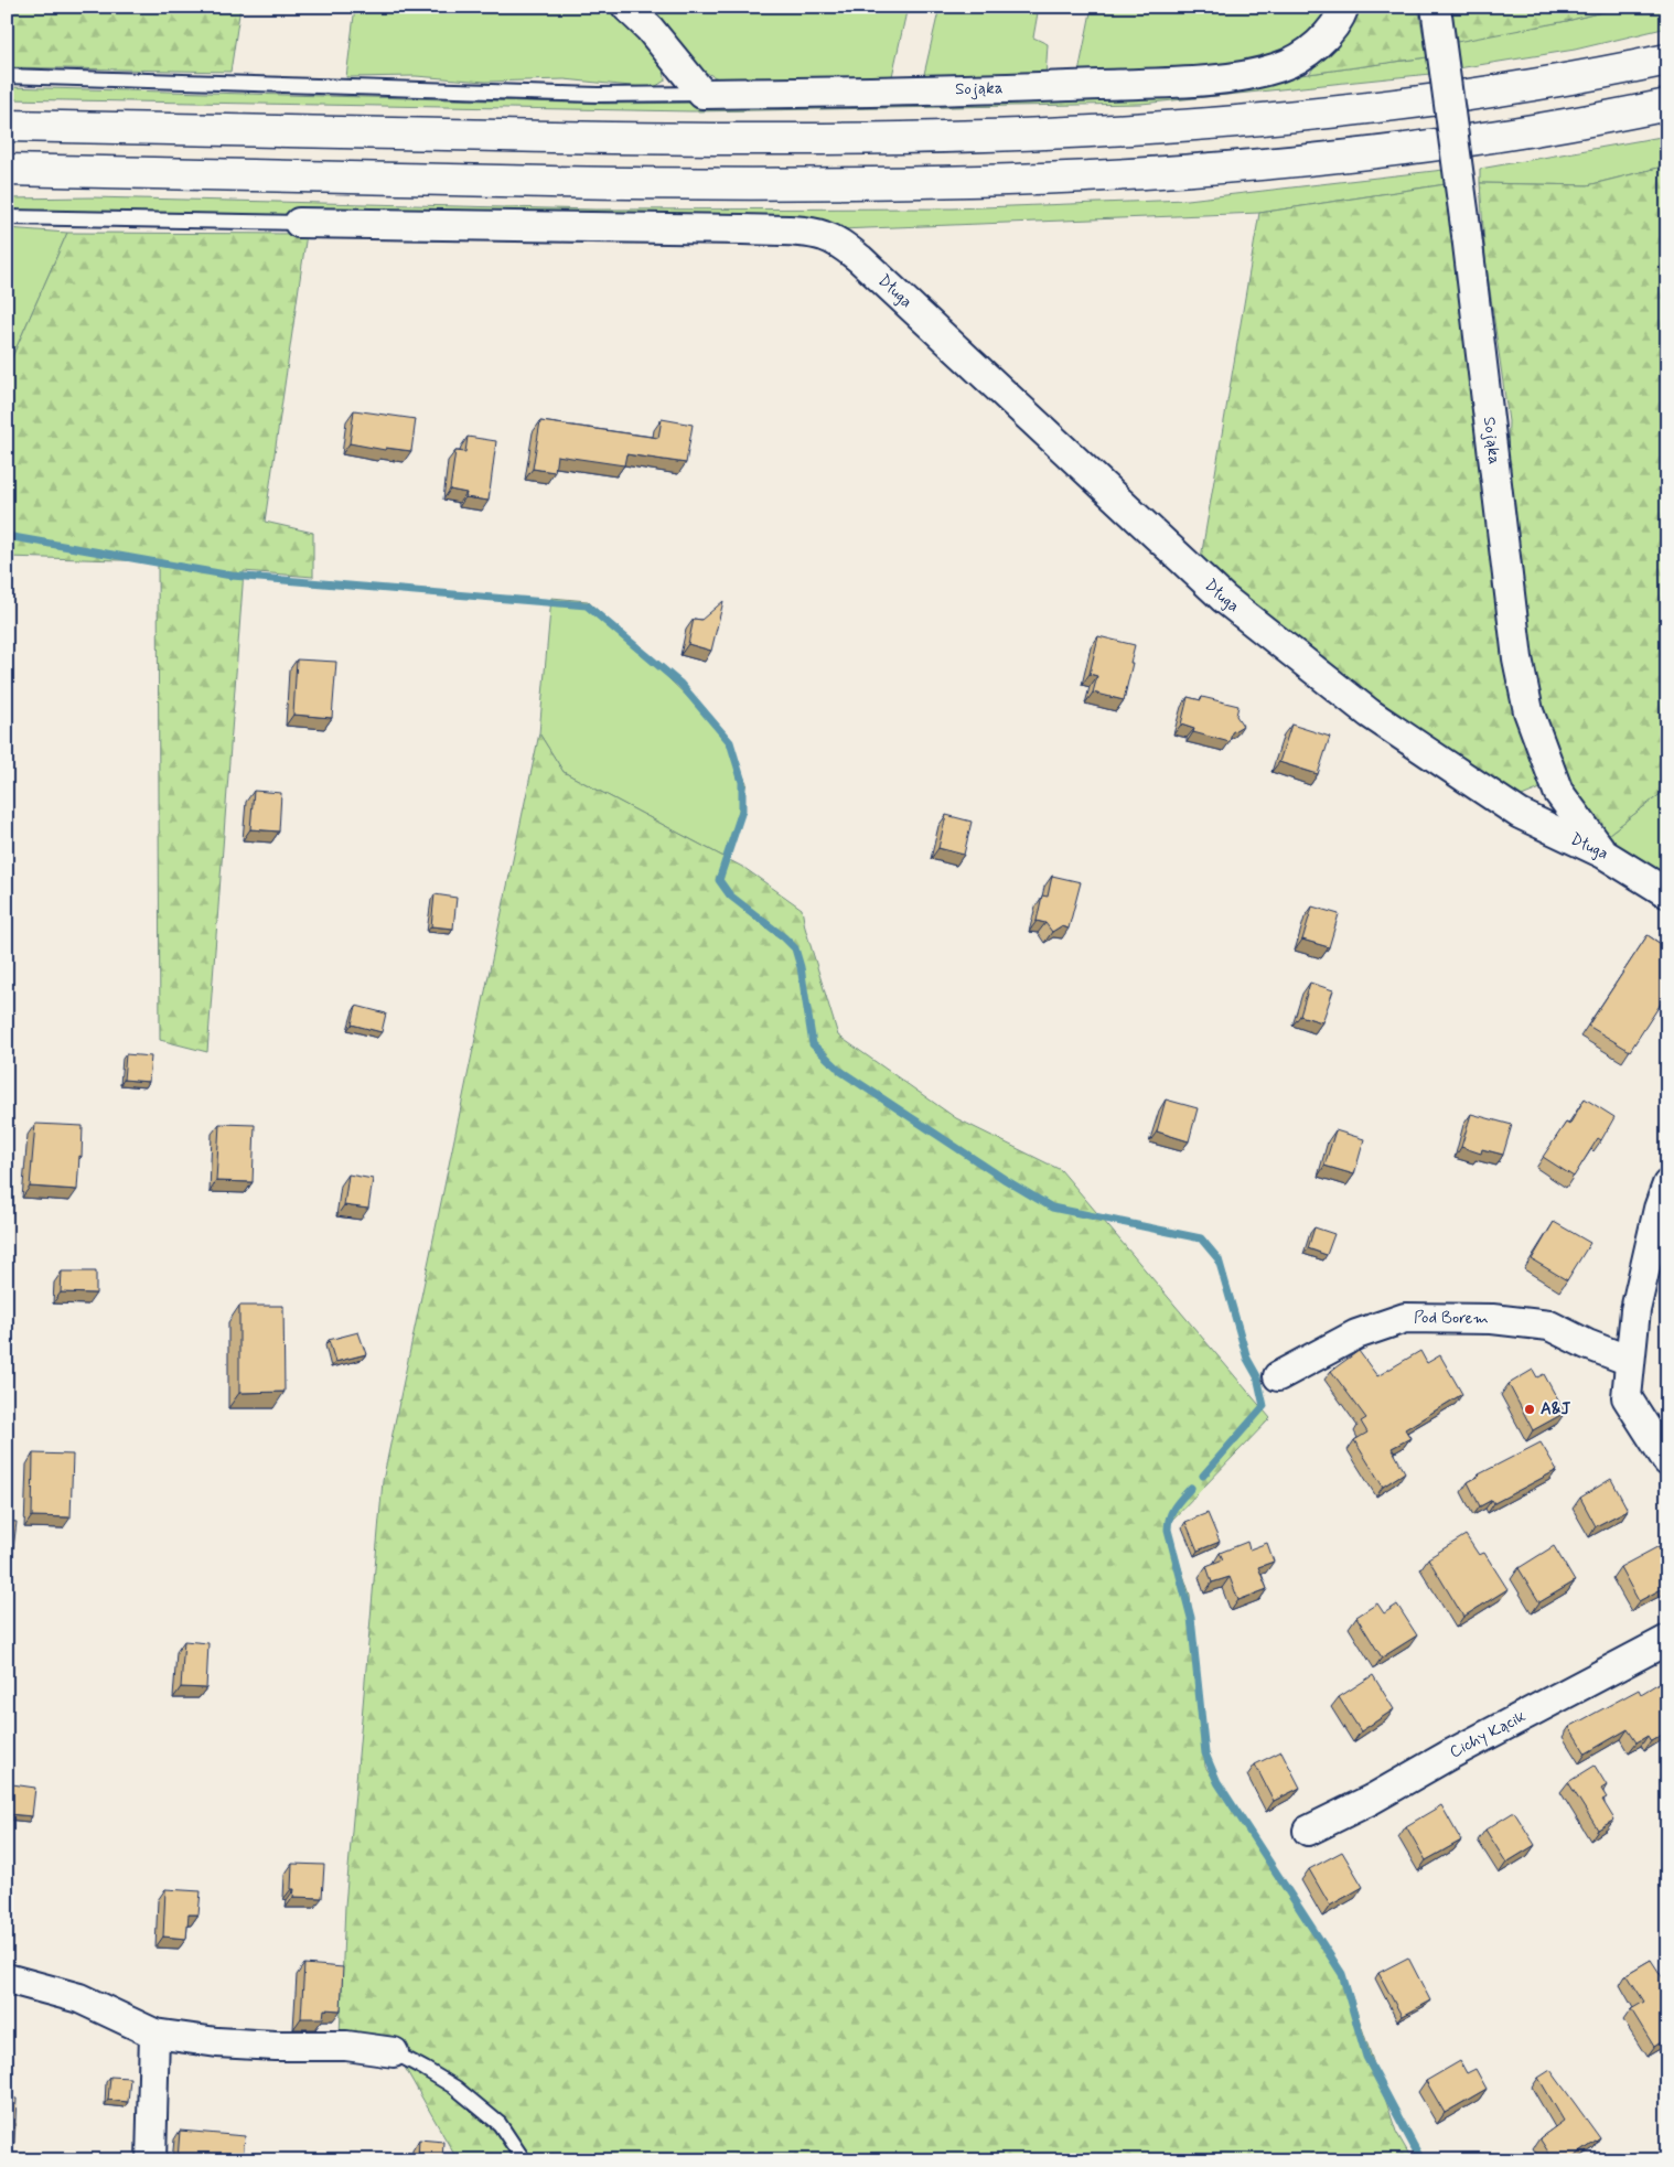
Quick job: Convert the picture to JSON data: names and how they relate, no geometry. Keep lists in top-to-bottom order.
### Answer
{
  "streets": {
    "street": [
      "Sojąka",
      "Długa",
      "Pod Borem",
      "Cichy Kącik"
    ]
  },
  "crossings": [
    ["Sojąka", "Długa"]
  ],
  "places": ["A&J"]
}
